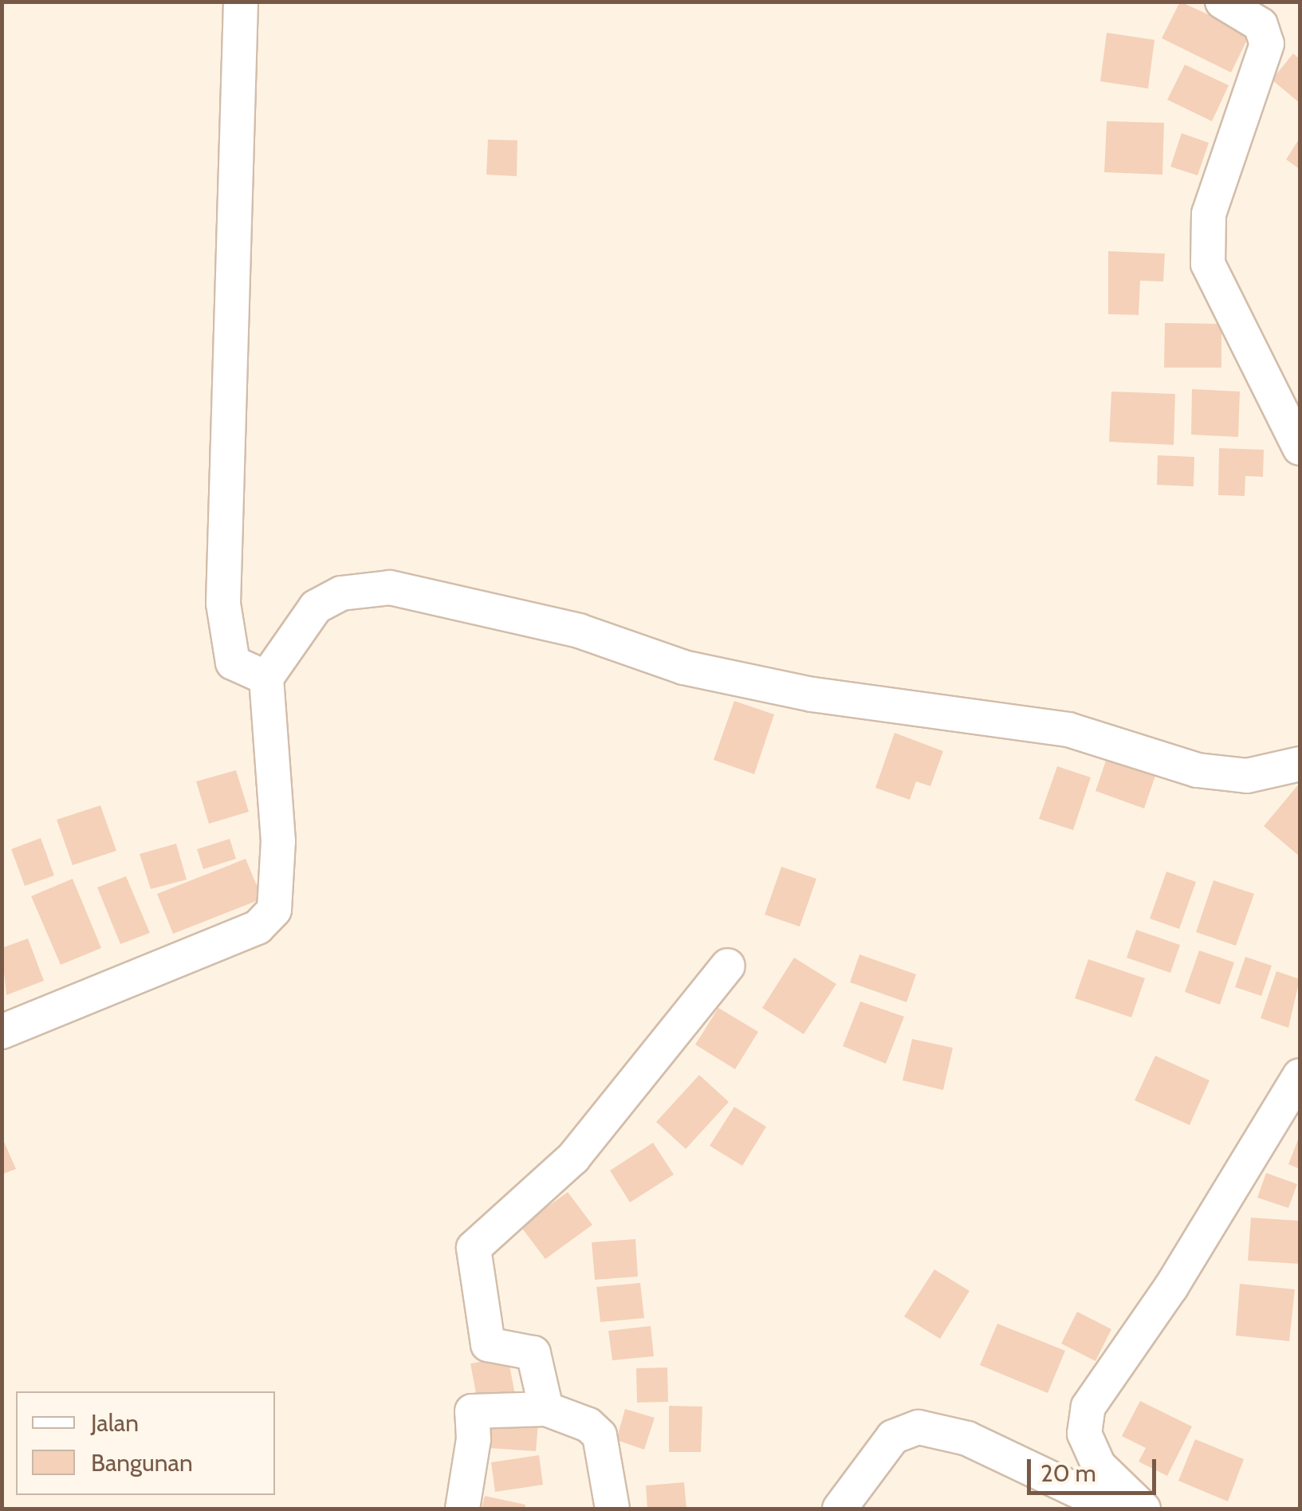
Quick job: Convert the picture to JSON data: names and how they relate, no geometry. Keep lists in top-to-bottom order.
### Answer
{
  "legend": ["Jalan", "Bangunan"],
  "scale_bar": "20 m"
}
